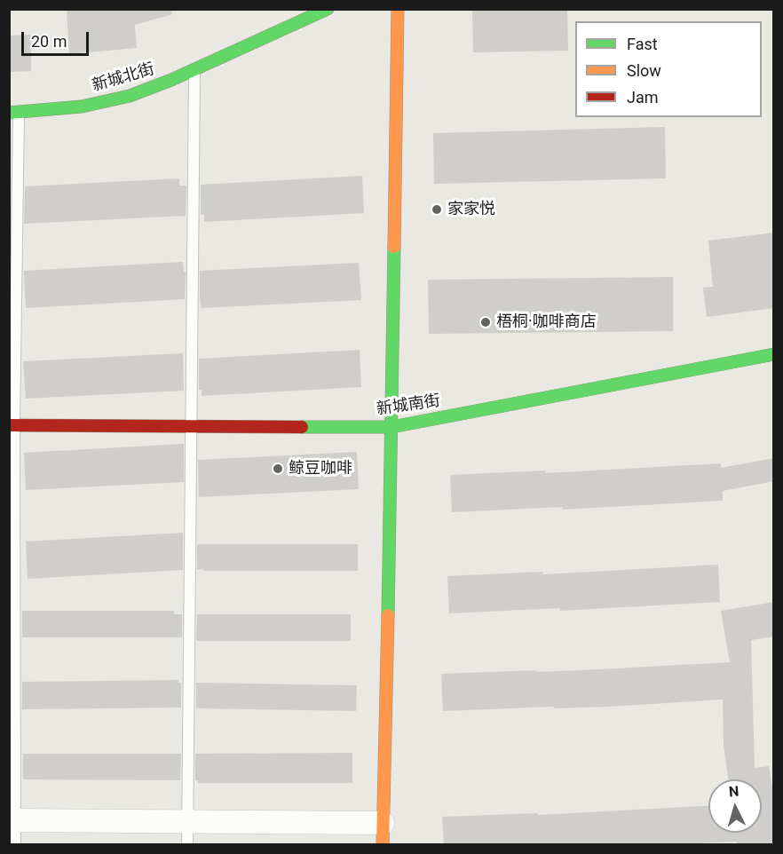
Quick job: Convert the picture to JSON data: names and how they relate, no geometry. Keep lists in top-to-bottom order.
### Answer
{
  "streets": {
    "street": ["新城北街", "新城南街"]
  },
  "places": ["家家悦", "梧桐·咖啡商店", "鲸豆咖啡"],
  "legend": ["Fast", "Slow", "Jam"],
  "scale_bar": "20 m",
  "north": "top"
}
